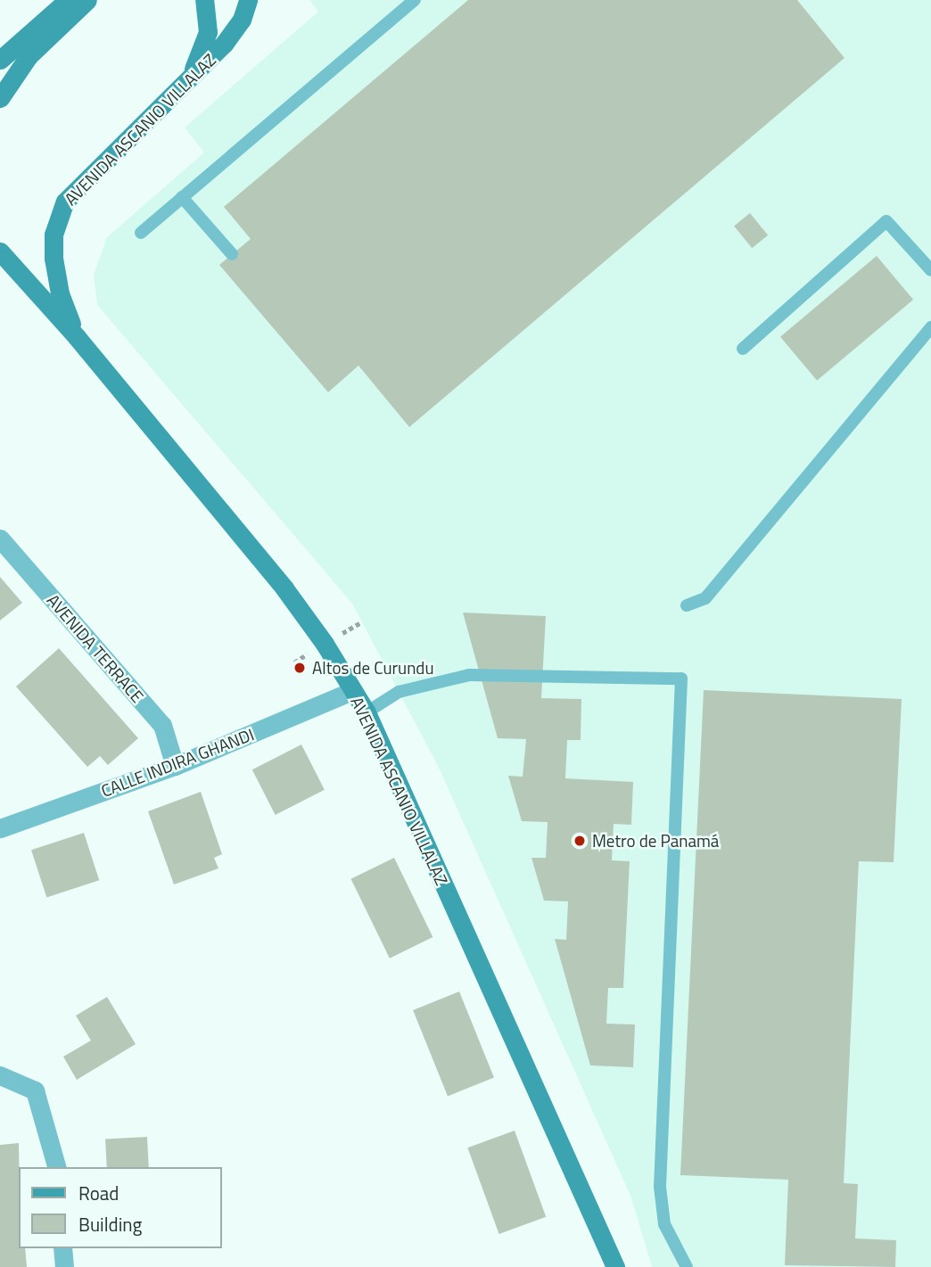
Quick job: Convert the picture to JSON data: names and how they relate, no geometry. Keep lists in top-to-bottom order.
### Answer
{
  "streets": {
    "main road": ["AVENIDA ASCANIO VILLALAZ"],
    "street": ["AVENIDA TERRACE", "CALLE INDIRA GHANDI"]
  },
  "crossings": [
    ["AVENIDA ASCANIO VILLALAZ", "CALLE INDIRA GHANDI"],
    ["AVENIDA TERRACE", "CALLE INDIRA GHANDI"]
  ],
  "places": ["Altos de Curundu", "Metro de Panamá"],
  "legend": ["Road", "Building"]
}
